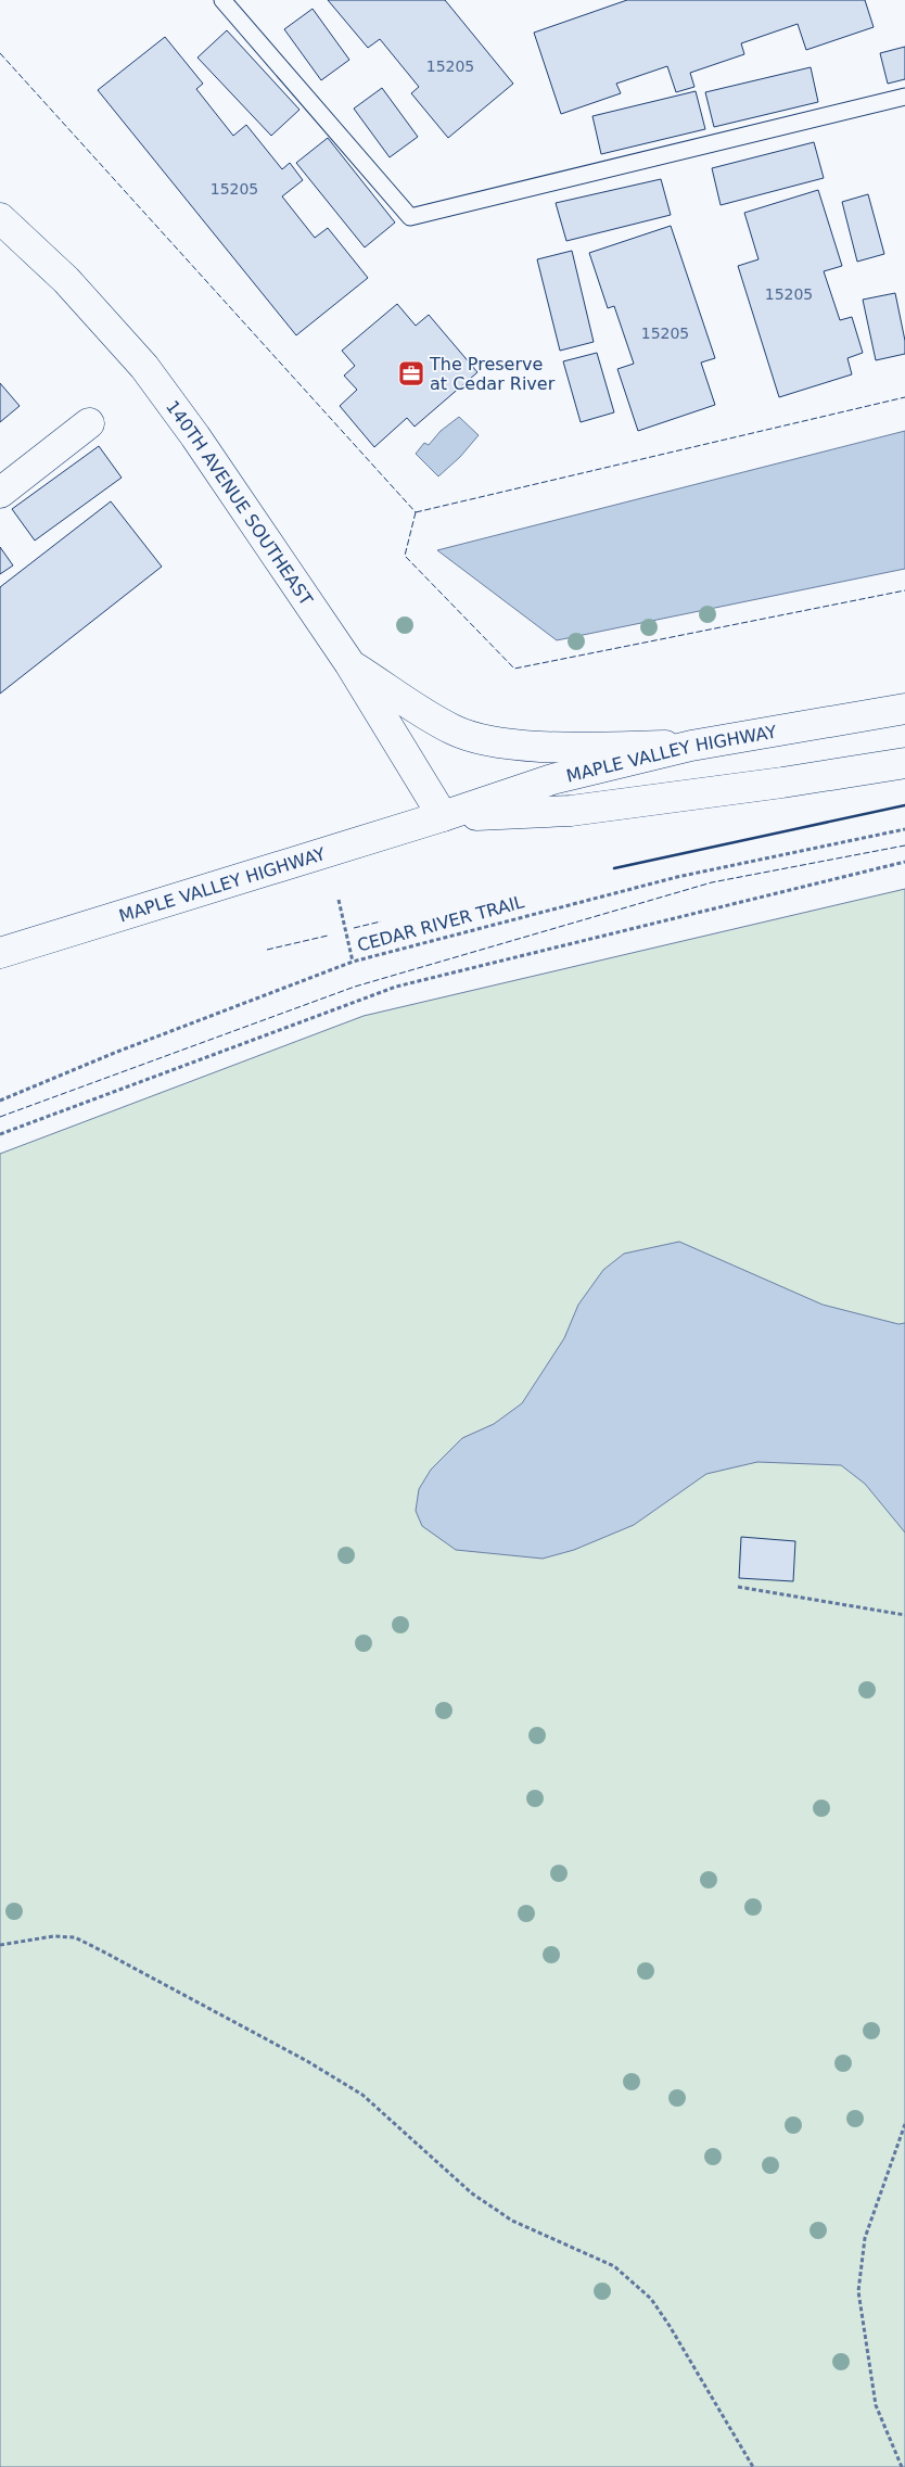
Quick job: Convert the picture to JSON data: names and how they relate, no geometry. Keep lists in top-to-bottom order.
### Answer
{
  "streets": {
    "main road": ["140TH AVENUE SOUTHEAST", "MAPLE VALLEY HIGHWAY"],
    "path": ["CEDAR RIVER TRAIL"]
  },
  "crossings": [
    ["140TH AVENUE SOUTHEAST", "MAPLE VALLEY HIGHWAY"]
  ],
  "places": {
    "office": ["The Preserve at Cedar River"]
  },
  "house_numbers": [
    "15205",
    "15205",
    "15205",
    "15205"
  ]
}
